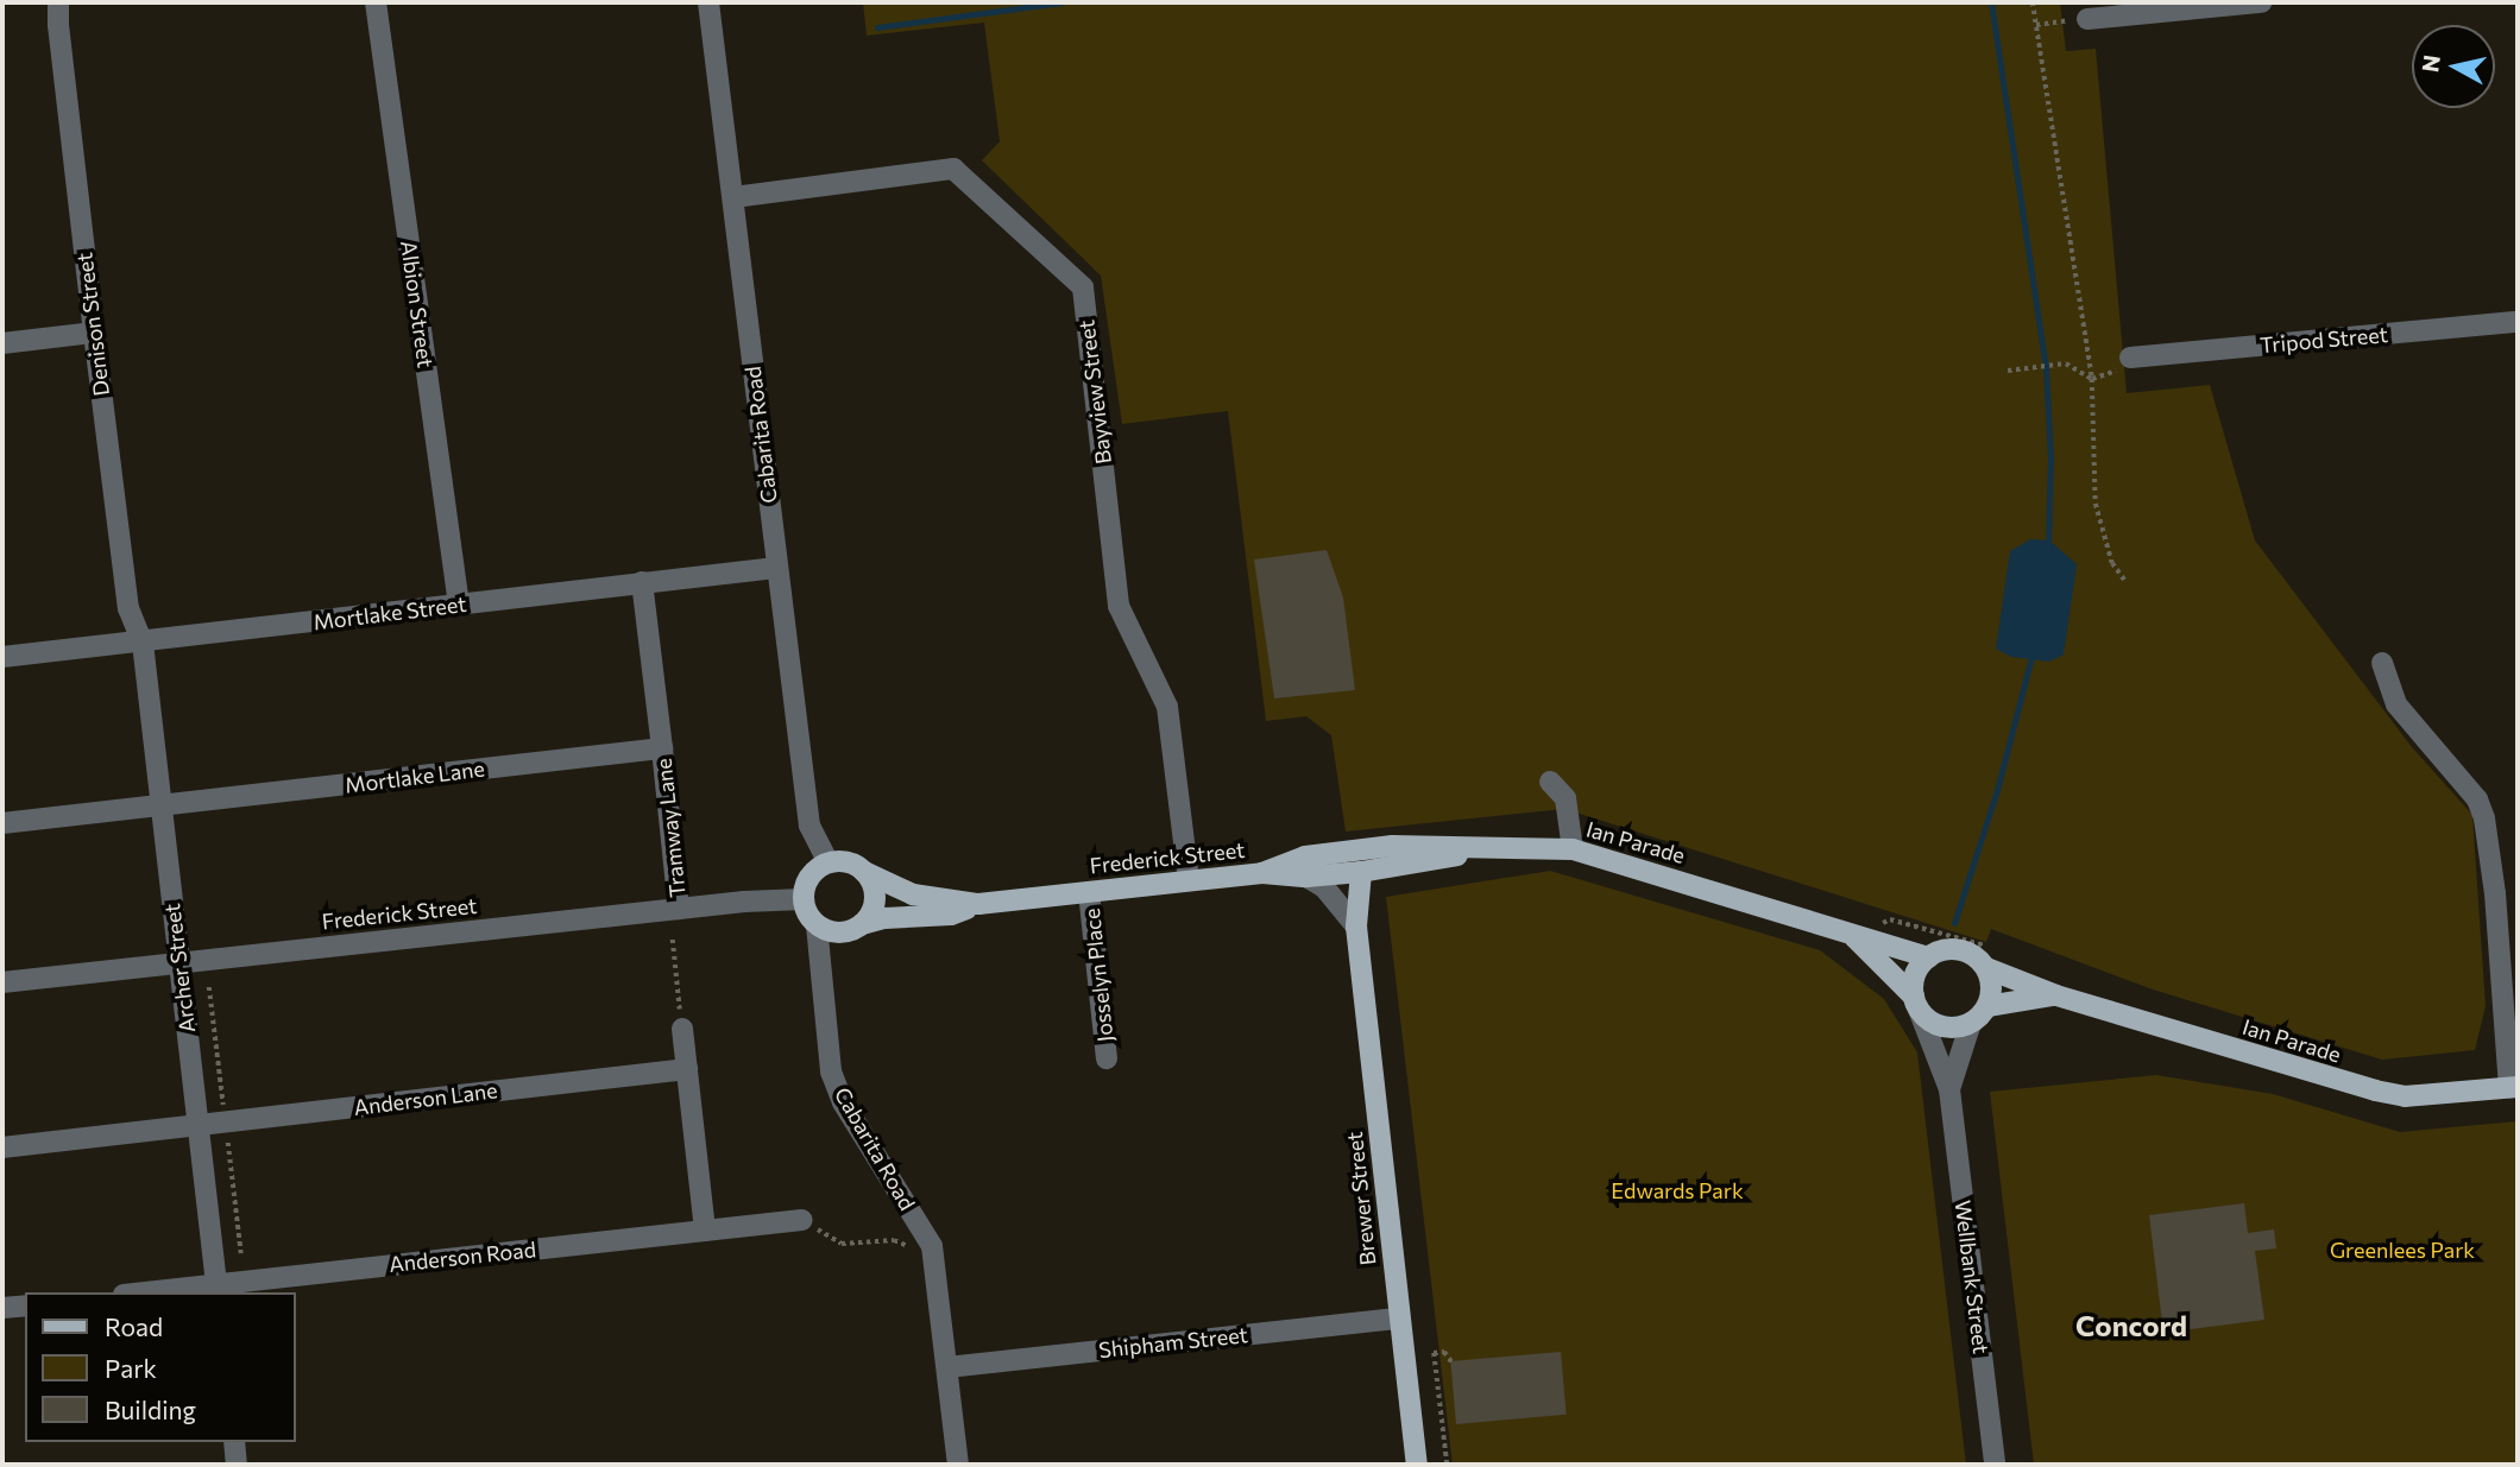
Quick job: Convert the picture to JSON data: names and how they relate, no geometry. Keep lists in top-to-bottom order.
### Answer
{
  "streets": {
    "main road": ["Ian Parade", "Frederick Street", "Brewer Street"],
    "street": [
      "Albion Street",
      "Denison Street",
      "Tripod Street",
      "Bayview Street",
      "Cabarita Road",
      "Mortlake Street",
      "Mortlake Lane",
      "Tramway Lane",
      "Archer Street",
      "Josselyn Place",
      "Anderson Lane",
      "Anderson Road",
      "Wellbank Street",
      "Shipham Street"
    ]
  },
  "crossings": [
    ["Albion Street", "Mortlake Street"],
    ["Denison Street", "Mortlake Street"],
    ["Denison Street", "Archer Street"],
    ["Bayview Street", "Cabarita Road"],
    ["Bayview Street", "Frederick Street"],
    ["Cabarita Road", "Mortlake Street"],
    ["Cabarita Road", "Frederick Street"],
    ["Cabarita Road", "Shipham Street"],
    ["Mortlake Street", "Archer Street"],
    ["Mortlake Lane", "Tramway Lane"],
    ["Mortlake Lane", "Archer Street"],
    ["Tramway Lane", "Frederick Street"],
    ["Ian Parade", "Frederick Street"],
    ["Ian Parade", "Brewer Street"],
    ["Ian Parade", "Wellbank Street"],
    ["Frederick Street", "Archer Street"],
    ["Frederick Street", "Josselyn Place"],
    ["Frederick Street", "Brewer Street"],
    ["Archer Street", "Anderson Lane"],
    ["Archer Street", "Anderson Road"],
    ["Brewer Street", "Shipham Street"]
  ],
  "districts": ["Concord"],
  "parks": ["Edwards Park", "Greenlees Park"],
  "legend": ["Road", "Park", "Building"],
  "north": "left"
}
